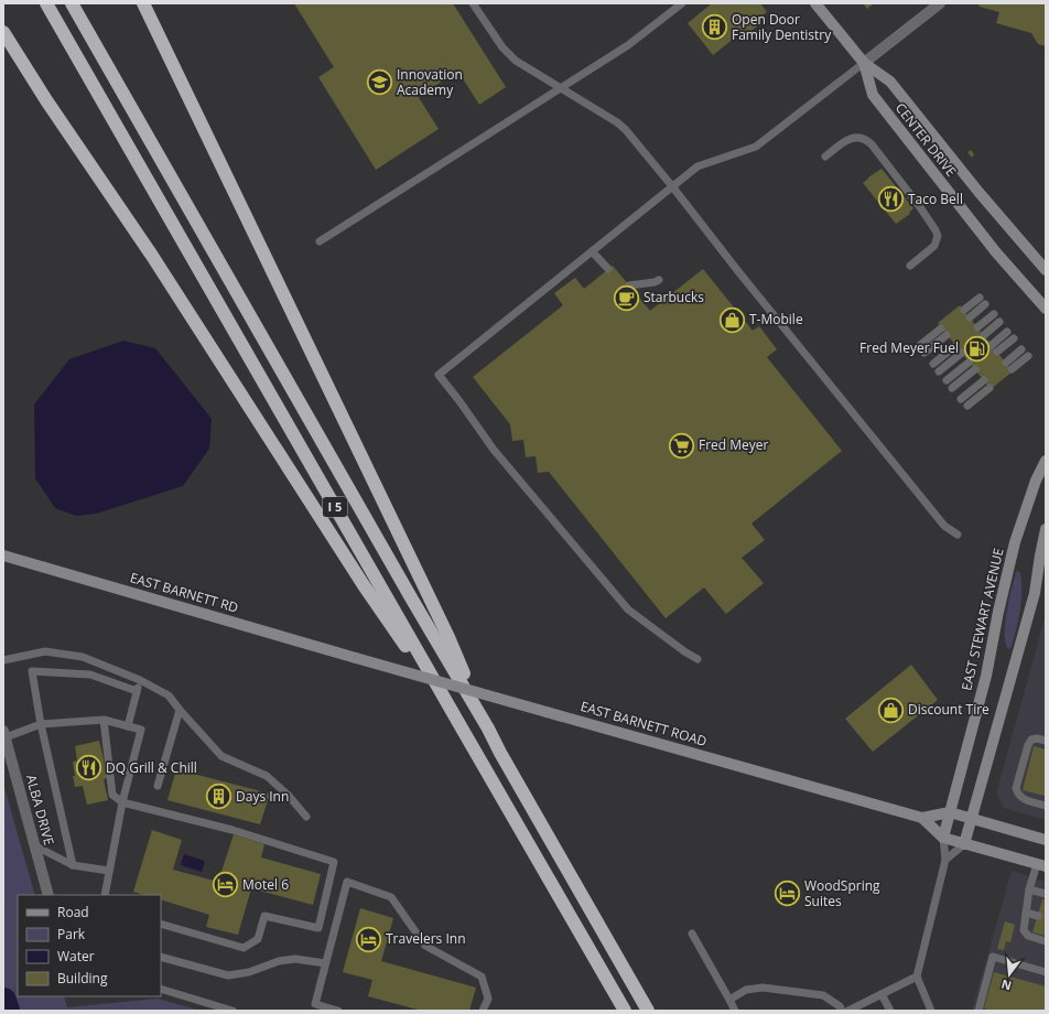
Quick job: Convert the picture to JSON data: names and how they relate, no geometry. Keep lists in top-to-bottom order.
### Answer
{
  "streets": {
    "highway": ["I 5"],
    "main road": [
      "CENTER DRIVE",
      "EAST BARNETT RD",
      "EAST STEWART AVENUE",
      "EAST BARNETT ROAD"
    ],
    "street": ["ALBA DRIVE"]
  },
  "crossings": [
    ["EAST BARNETT RD", "EAST BARNETT ROAD"],
    ["EAST STEWART AVENUE", "EAST BARNETT ROAD"]
  ],
  "places": {
    "building": ["Open Door Family Dentistry", "Days Inn"],
    "school or university": ["Innovation Academy"],
    "restaurant": ["Taco Bell", "DQ Grill & Chill"],
    "cafe": ["Starbucks"],
    "shop": ["T-Mobile", "Discount Tire"],
    "fuel station": ["Fred Meyer Fuel"],
    "supermarket": ["Fred Meyer"],
    "hotel": ["Motel 6", "WoodSpring Suites", "Travelers Inn"]
  },
  "legend": [
    "Road",
    "Park",
    "Water",
    "Building"
  ],
  "north": "bottom"
}
